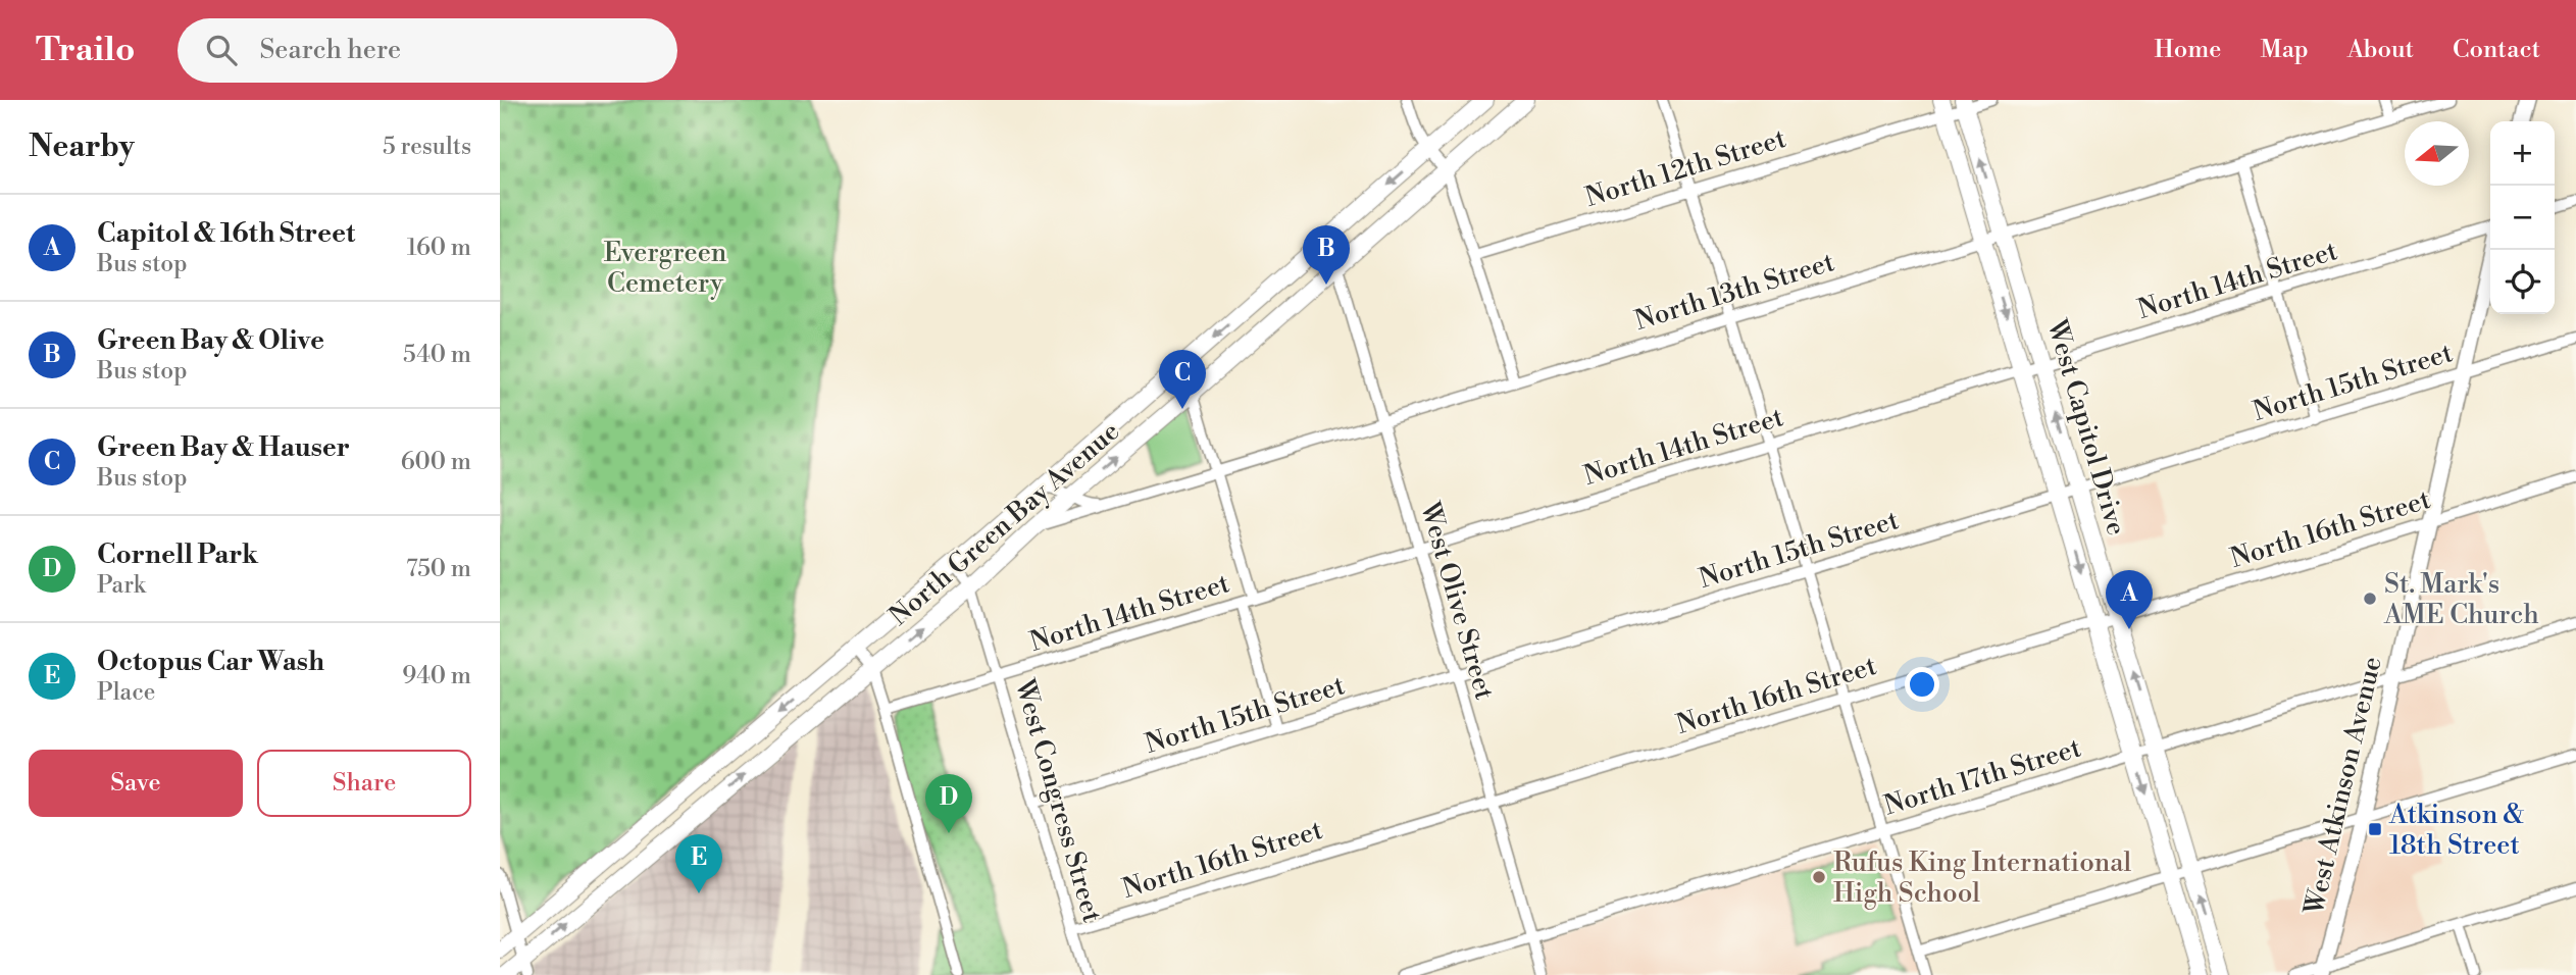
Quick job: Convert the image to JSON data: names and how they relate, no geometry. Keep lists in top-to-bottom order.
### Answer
{
  "streets": {
    "main road": ["West Capitol Drive", "North Green Bay Avenue"],
    "street": [
      "North 12th Street",
      "North 14th Street",
      "North 13th Street",
      "North 15th Street",
      "North 16th Street",
      "West Olive Street",
      "North 17th Street",
      "West Atkinson Avenue",
      "West Congress Street"
    ]
  },
  "crossings": [
    ["North 12th Street", "West Capitol Drive"],
    ["North 14th Street", "West Capitol Drive"],
    ["North 14th Street", "West Olive Street"],
    ["North 14th Street", "West Congress Street"],
    ["North 13th Street", "West Capitol Drive"],
    ["North 13th Street", "North Green Bay Avenue"],
    ["North 13th Street", "West Olive Street"],
    ["North 15th Street", "West Capitol Drive"],
    ["North 15th Street", "West Olive Street"],
    ["North 15th Street", "West Atkinson Avenue"],
    ["North 15th Street", "West Congress Street"],
    ["West Capitol Drive", "North 16th Street"],
    ["West Capitol Drive", "North 17th Street"],
    ["North Green Bay Avenue", "West Olive Street"],
    ["North Green Bay Avenue", "West Congress Street"],
    ["North 16th Street", "West Olive Street"],
    ["North 16th Street", "West Atkinson Avenue"],
    ["North 16th Street", "West Congress Street"],
    ["West Olive Street", "North 17th Street"],
    ["North 17th Street", "West Atkinson Avenue"]
  ],
  "parks": ["Evergreen Cemetery"],
  "places": {
    "other": ["St. Mark's AME Church", "Rufus King International High School"],
    "transit": ["Atkinson & 18th Street"]
  },
  "north": "left",
  "page": {
    "header": "Trailo",
    "search": "Search here",
    "nav": [
      "Home",
      "Map",
      "About",
      "Contact"
    ],
    "heading": ["Nearby", "5 results"],
    "map_buttons": ["+", "−"],
    "list": [
      {
        "mark": "A",
        "name": "Capitol & 16th Street",
        "note": "Bus stop",
        "value": "160 m"
      },
      {
        "mark": "B",
        "name": "Green Bay & Olive",
        "note": "Bus stop",
        "value": "540 m"
      },
      {
        "mark": "C",
        "name": "Green Bay & Hauser",
        "note": "Bus stop",
        "value": "600 m"
      },
      {
        "mark": "D",
        "name": "Cornell Park",
        "note": "Park",
        "value": "750 m"
      },
      {
        "mark": "E",
        "name": "Octopus Car Wash",
        "note": "Place",
        "value": "940 m"
      }
    ],
    "pins": [
      "B",
      "C",
      "A",
      "D",
      "E"
    ],
    "buttons": ["Save", "Share"]
  }
}
